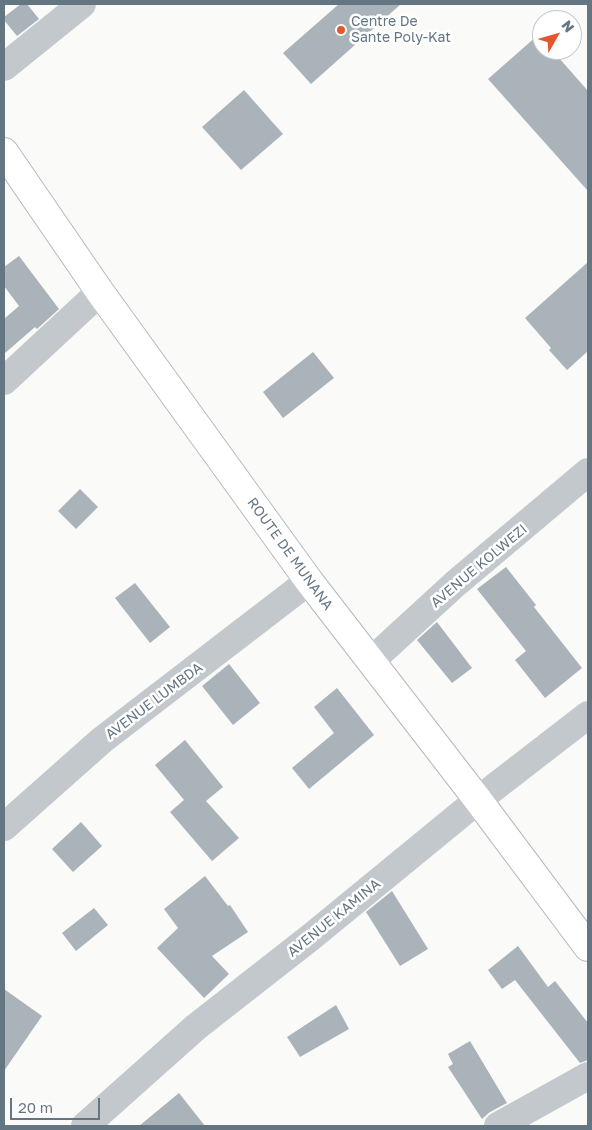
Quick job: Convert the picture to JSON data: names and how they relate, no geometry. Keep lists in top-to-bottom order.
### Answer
{
  "streets": {
    "main road": ["ROUTE DE MUNANA"],
    "street": ["AVENUE KOLWEZI", "AVENUE LUMBDA", "AVENUE KAMINA"]
  },
  "crossings": [
    ["ROUTE DE MUNANA", "AVENUE KOLWEZI"],
    ["ROUTE DE MUNANA", "AVENUE LUMBDA"],
    ["ROUTE DE MUNANA", "AVENUE KAMINA"]
  ],
  "places": ["Centre De Sante Poly-Kat"],
  "scale_bar": "20 m",
  "north": "top right"
}
